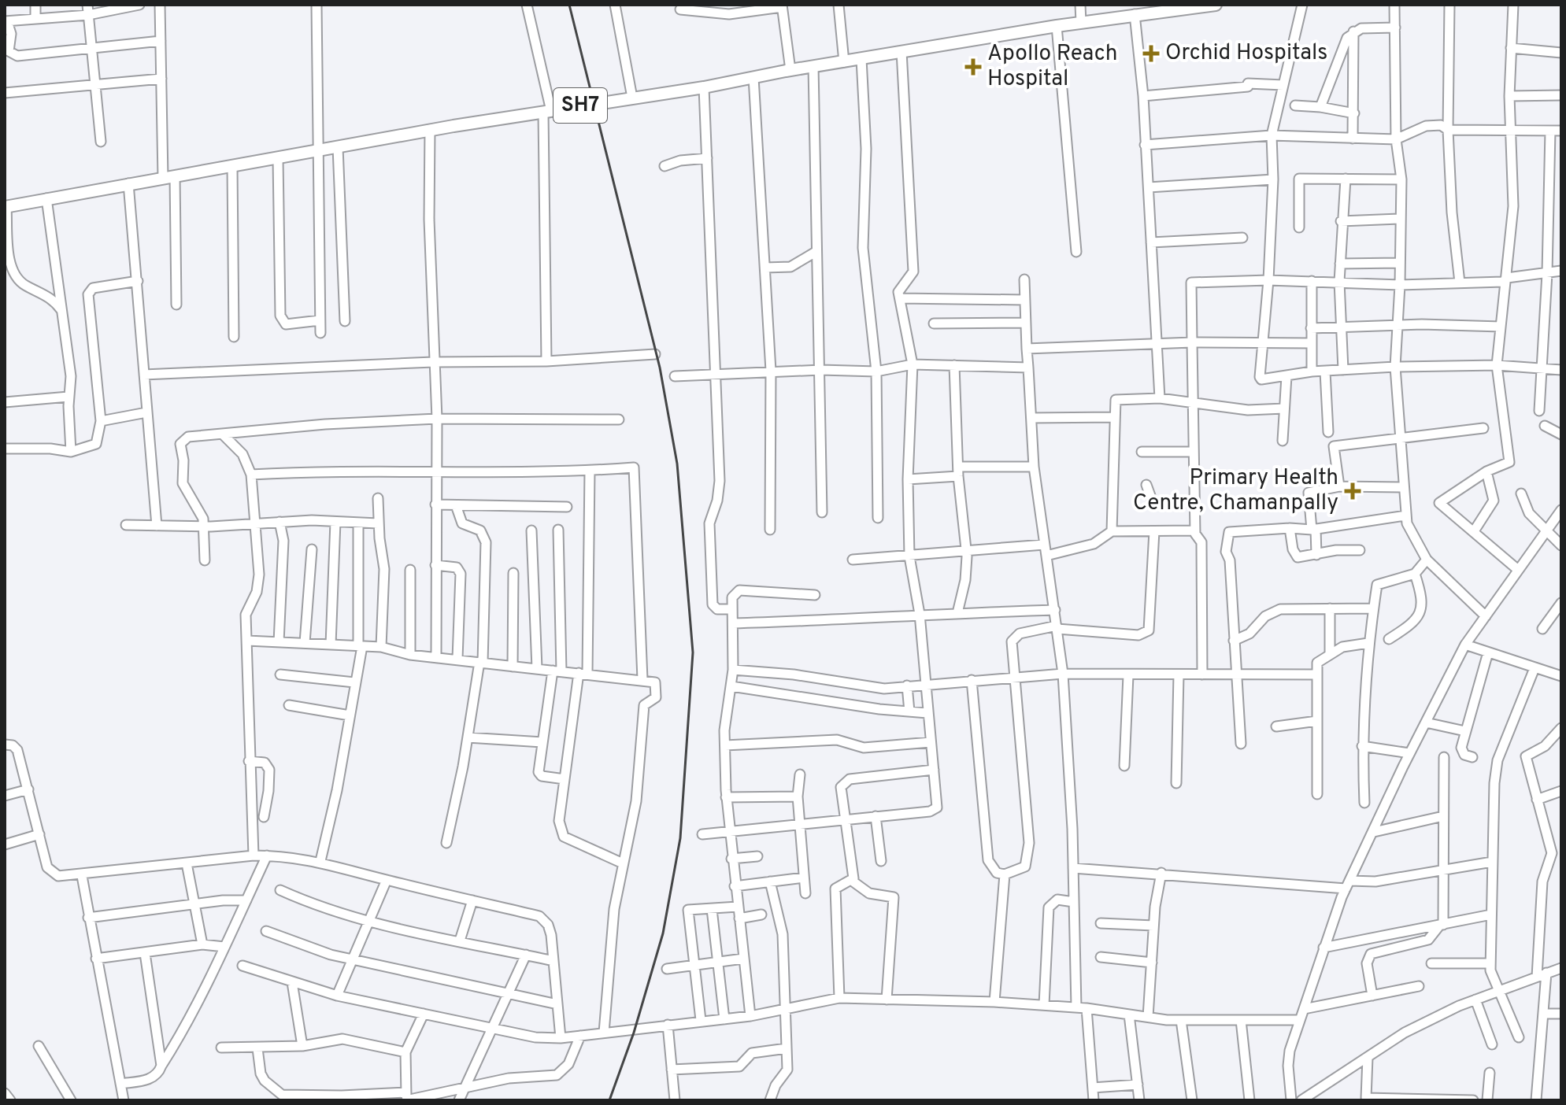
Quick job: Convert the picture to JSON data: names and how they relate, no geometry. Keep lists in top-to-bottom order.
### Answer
{
  "streets": {
    "main road": ["SH7"]
  },
  "places": {
    "health": ["Orchid Hospitals", "Apollo Reach Hospital", "Primary Health Centre, Chamanpally"]
  }
}
